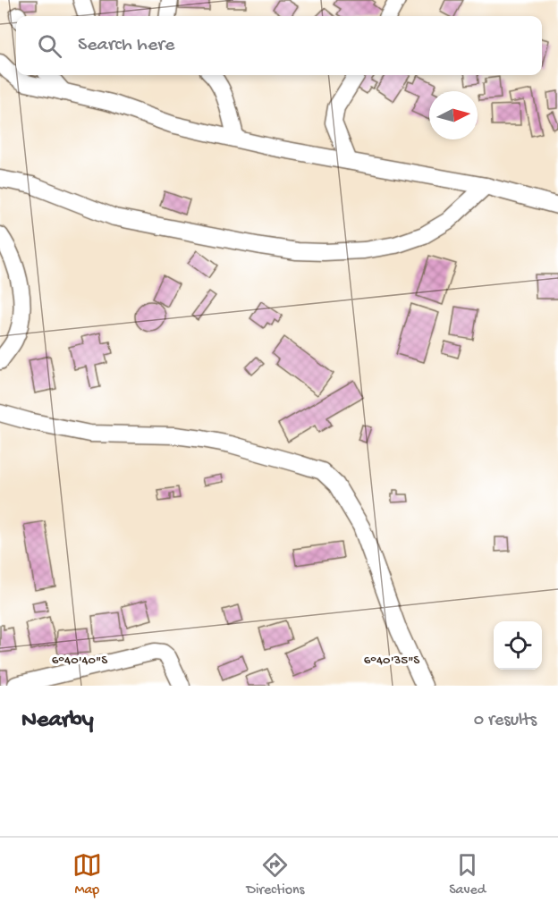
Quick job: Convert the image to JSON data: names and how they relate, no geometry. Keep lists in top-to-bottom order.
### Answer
{
  "north": "right",
  "page": {
    "search": "Search here",
    "heading": ["Nearby", "0 results"],
    "nav": ["Map", "Directions", "Saved"]
  },
  "coordinates": ["6°40'40\"S", "6°40'35\"S"]
}
